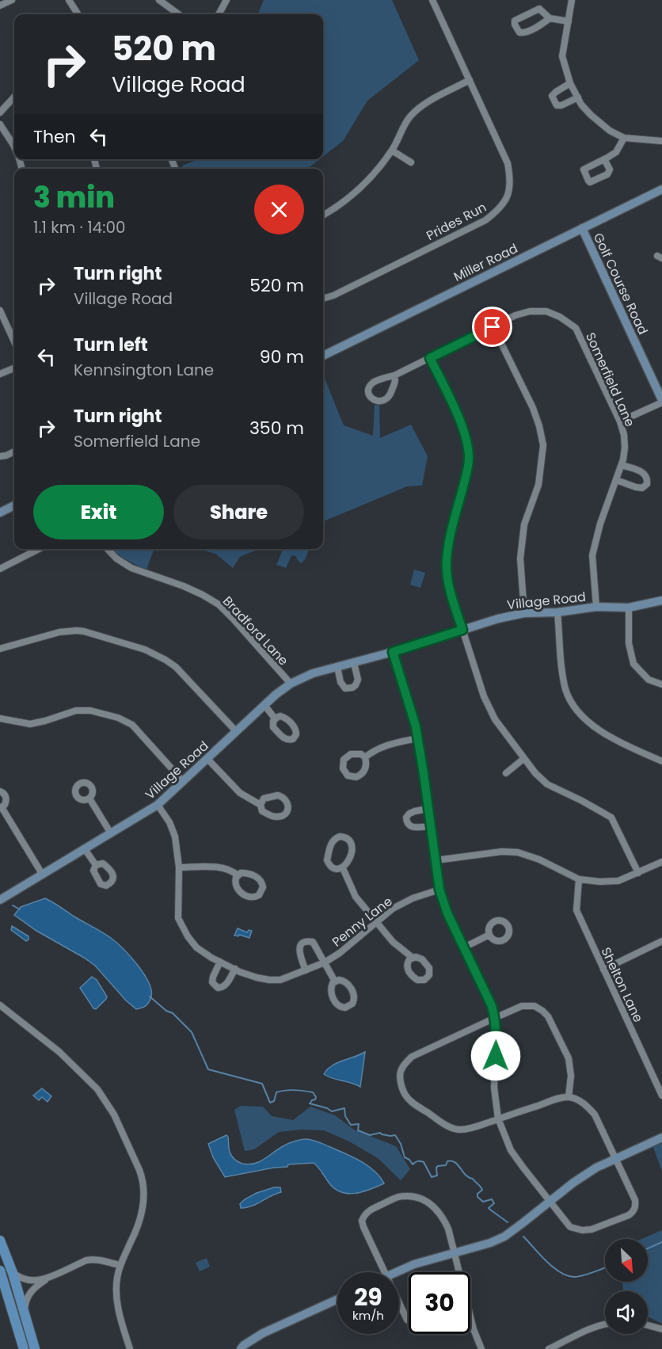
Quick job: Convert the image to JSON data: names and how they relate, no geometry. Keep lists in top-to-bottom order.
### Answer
{
  "streets": {
    "street": [
      "Prides Run",
      "Miller Road",
      "Golf Course Road",
      "Somerfield Lane",
      "Village Road",
      "Bradford Lane",
      "Penny Lane",
      "Shelton Lane"
    ]
  },
  "crossings": [
    ["Miller Road", "Golf Course Road"],
    ["Somerfield Lane", "Village Road"],
    ["Village Road", "Bradford Lane"],
    ["Village Road", "Penny Lane"]
  ],
  "north": "bottom right",
  "page": {
    "turn": ["520 m", "Village Road"],
    "then": "Then",
    "heading": ["3 min", "1.1 km · 14:00"],
    "list": [
      {
        "name": "Turn right",
        "note": "Village Road",
        "value": "520 m"
      },
      {
        "name": "Turn left",
        "note": "Kennsington Lane",
        "value": "90 m"
      },
      {
        "name": "Turn right",
        "note": "Somerfield Lane",
        "value": "350 m"
      }
    ],
    "buttons": ["Exit", "Share"],
    "speed": "29 km/h",
    "limit": "30"
  }
}
